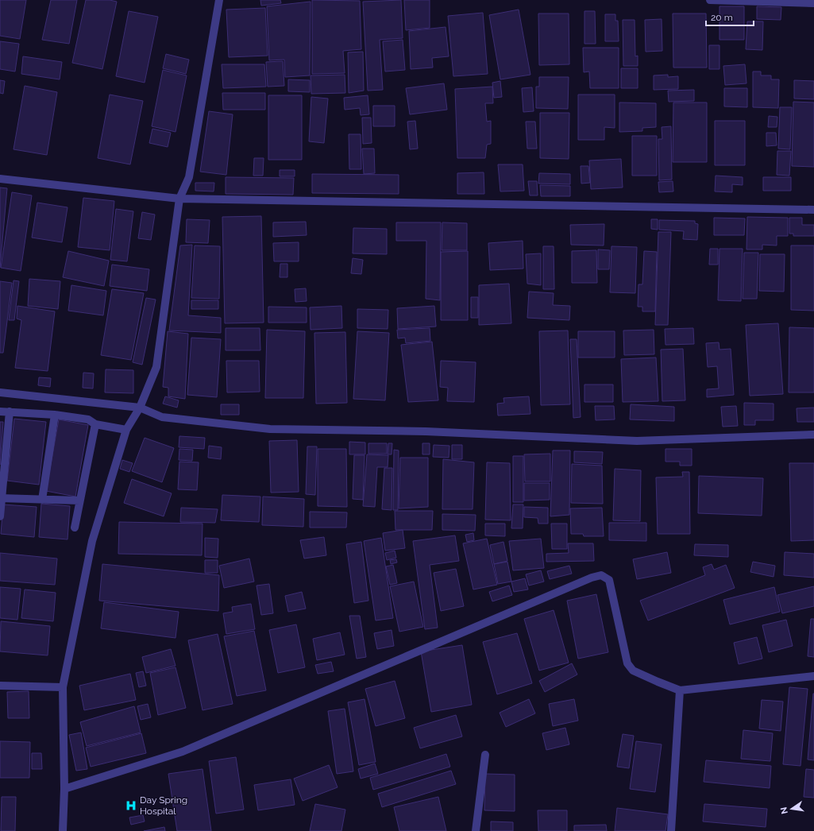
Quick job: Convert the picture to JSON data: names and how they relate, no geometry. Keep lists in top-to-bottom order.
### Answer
{
  "places": {
    "hospital": ["Day Spring Hospital"]
  },
  "scale_bar": "20 m",
  "north": "left"
}
